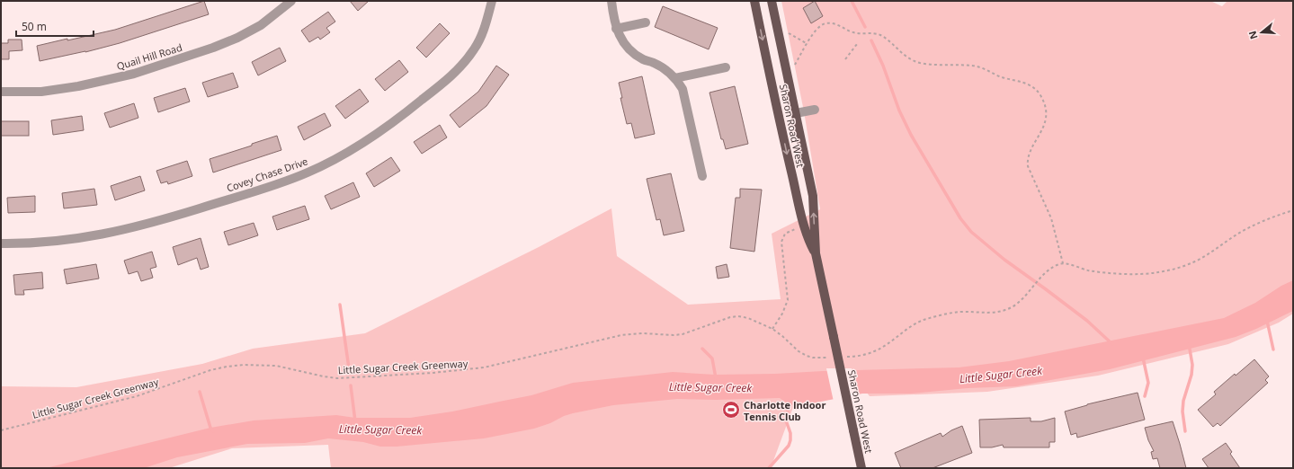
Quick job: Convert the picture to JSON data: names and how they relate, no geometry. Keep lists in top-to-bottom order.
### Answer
{
  "streets": {
    "main road": ["Sharon Road West"],
    "street": ["Quail Hill Road", "Covey Chase Drive"],
    "path": ["Little Sugar Creek Greenway"]
  },
  "water": ["Little Sugar Creek"],
  "places": {
    "sports": ["Charlotte Indoor Tennis Club"]
  },
  "scale_bar": "50 m",
  "north": "left"
}
